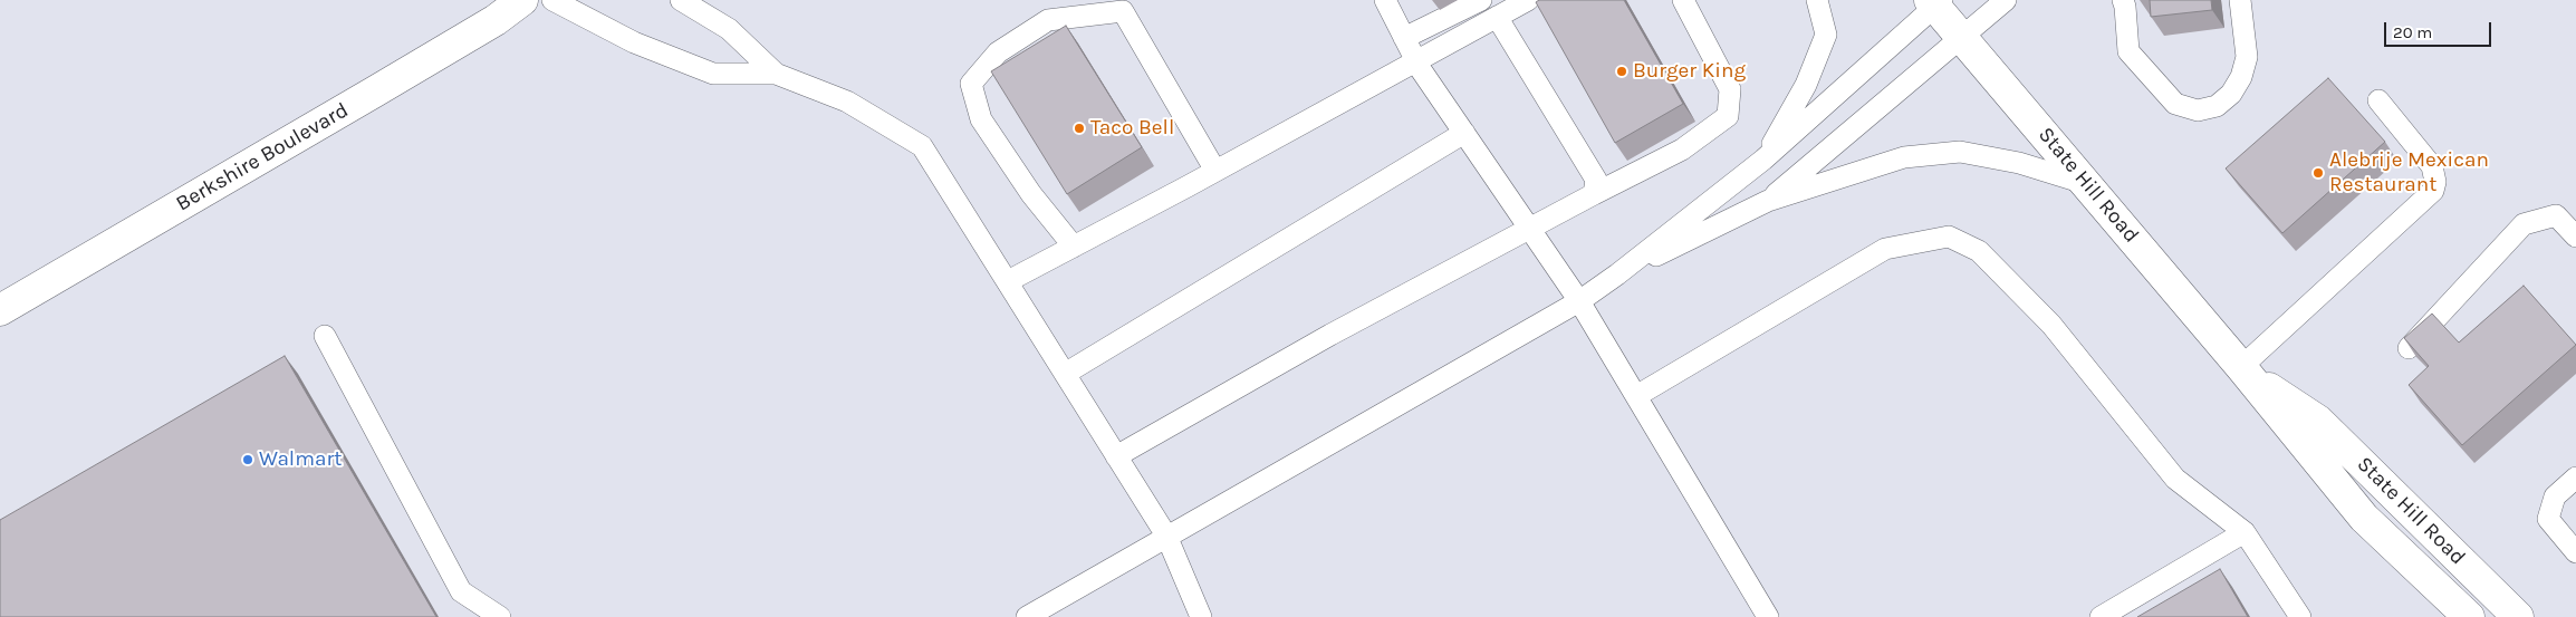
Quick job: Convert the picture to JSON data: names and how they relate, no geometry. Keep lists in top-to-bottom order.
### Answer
{
  "streets": {
    "main road": ["Berkshire Boulevard", "State Hill Road"]
  },
  "places": [
    "Burger King",
    "Taco Bell",
    "Alebrije Mexican Restaurant",
    "Walmart"
  ],
  "scale_bar": "20 m"
}
